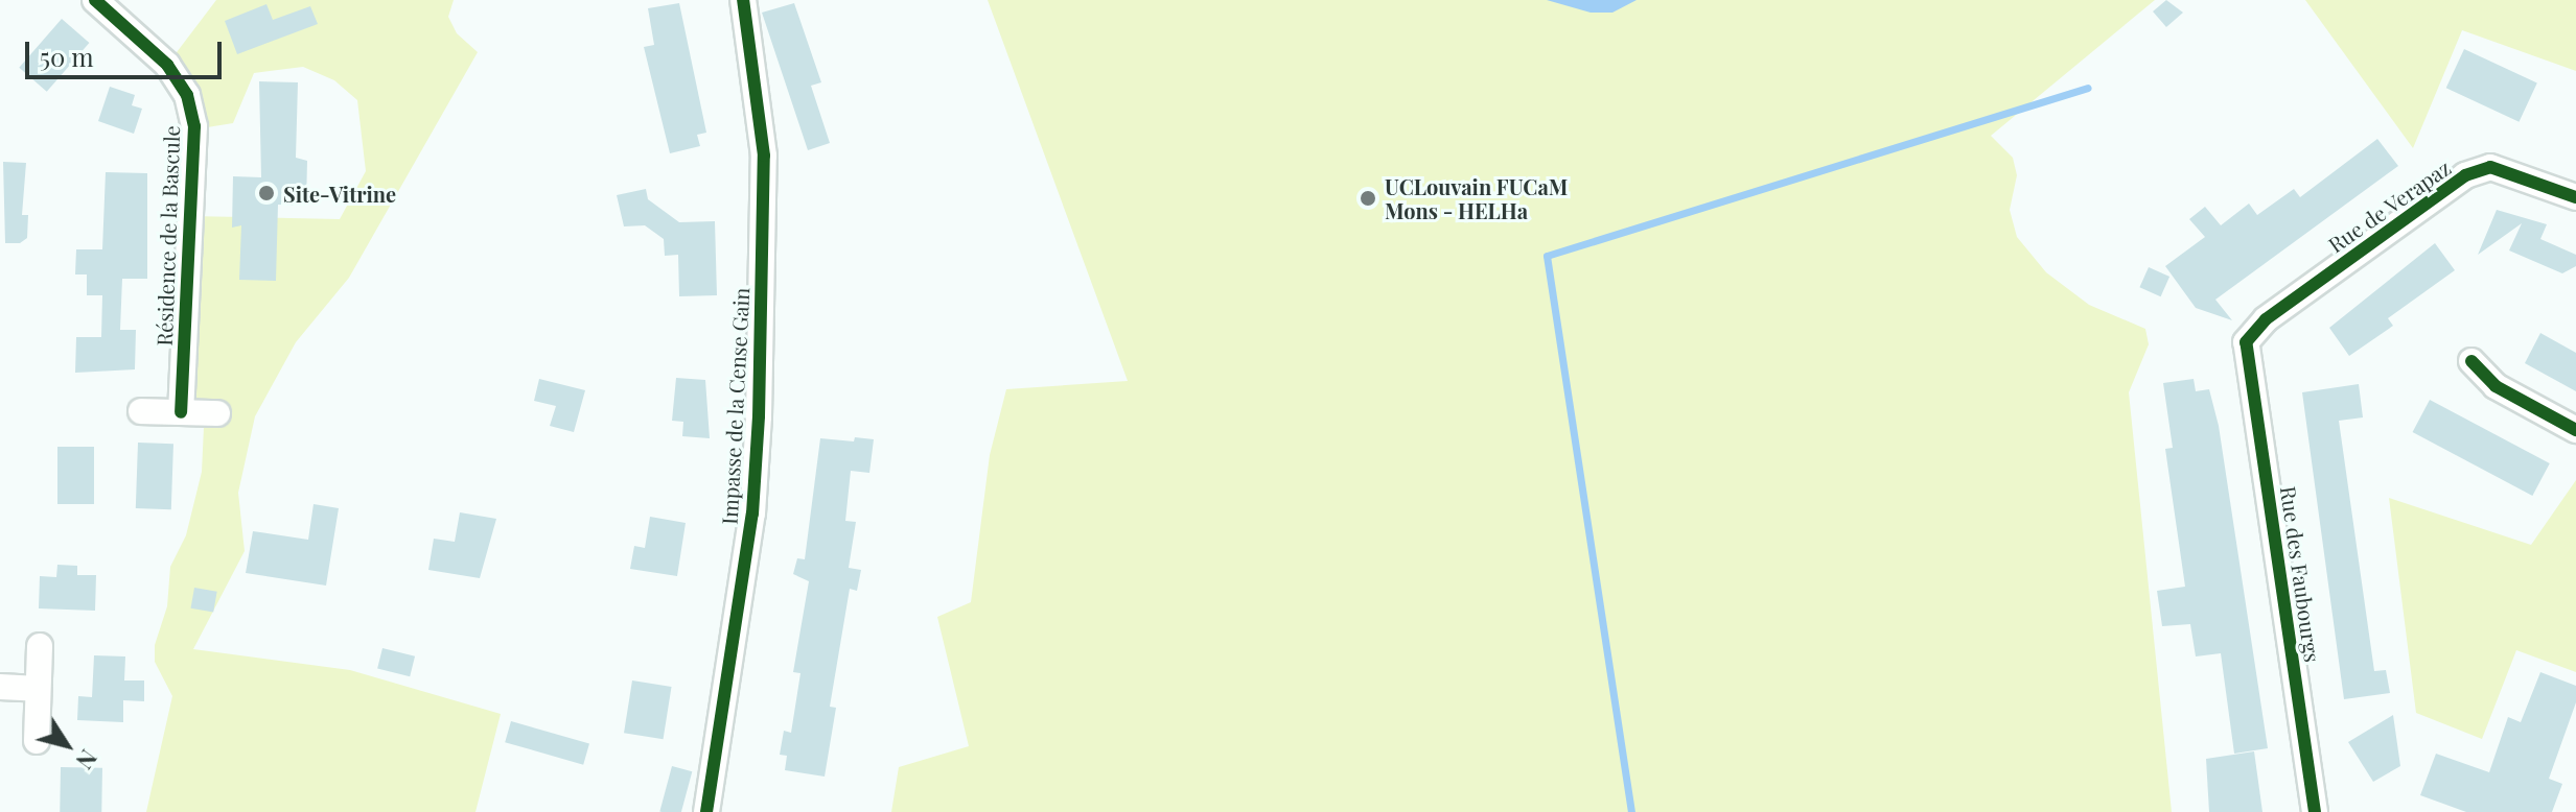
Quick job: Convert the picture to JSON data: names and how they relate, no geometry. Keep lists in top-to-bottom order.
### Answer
{
  "streets": {
    "street": [
      "Rue de Verapaz",
      "Résidence de la Bascule",
      "Impasse de la Cense Gain",
      "Rue des Faubourgs"
    ]
  },
  "crossings": [
    ["Rue de Verapaz", "Rue des Faubourgs"]
  ],
  "places": ["Site-Vitrine", "UCLouvain FUCaM Mons - HELHa"],
  "scale_bar": "50 m",
  "north": "bottom right"
}
